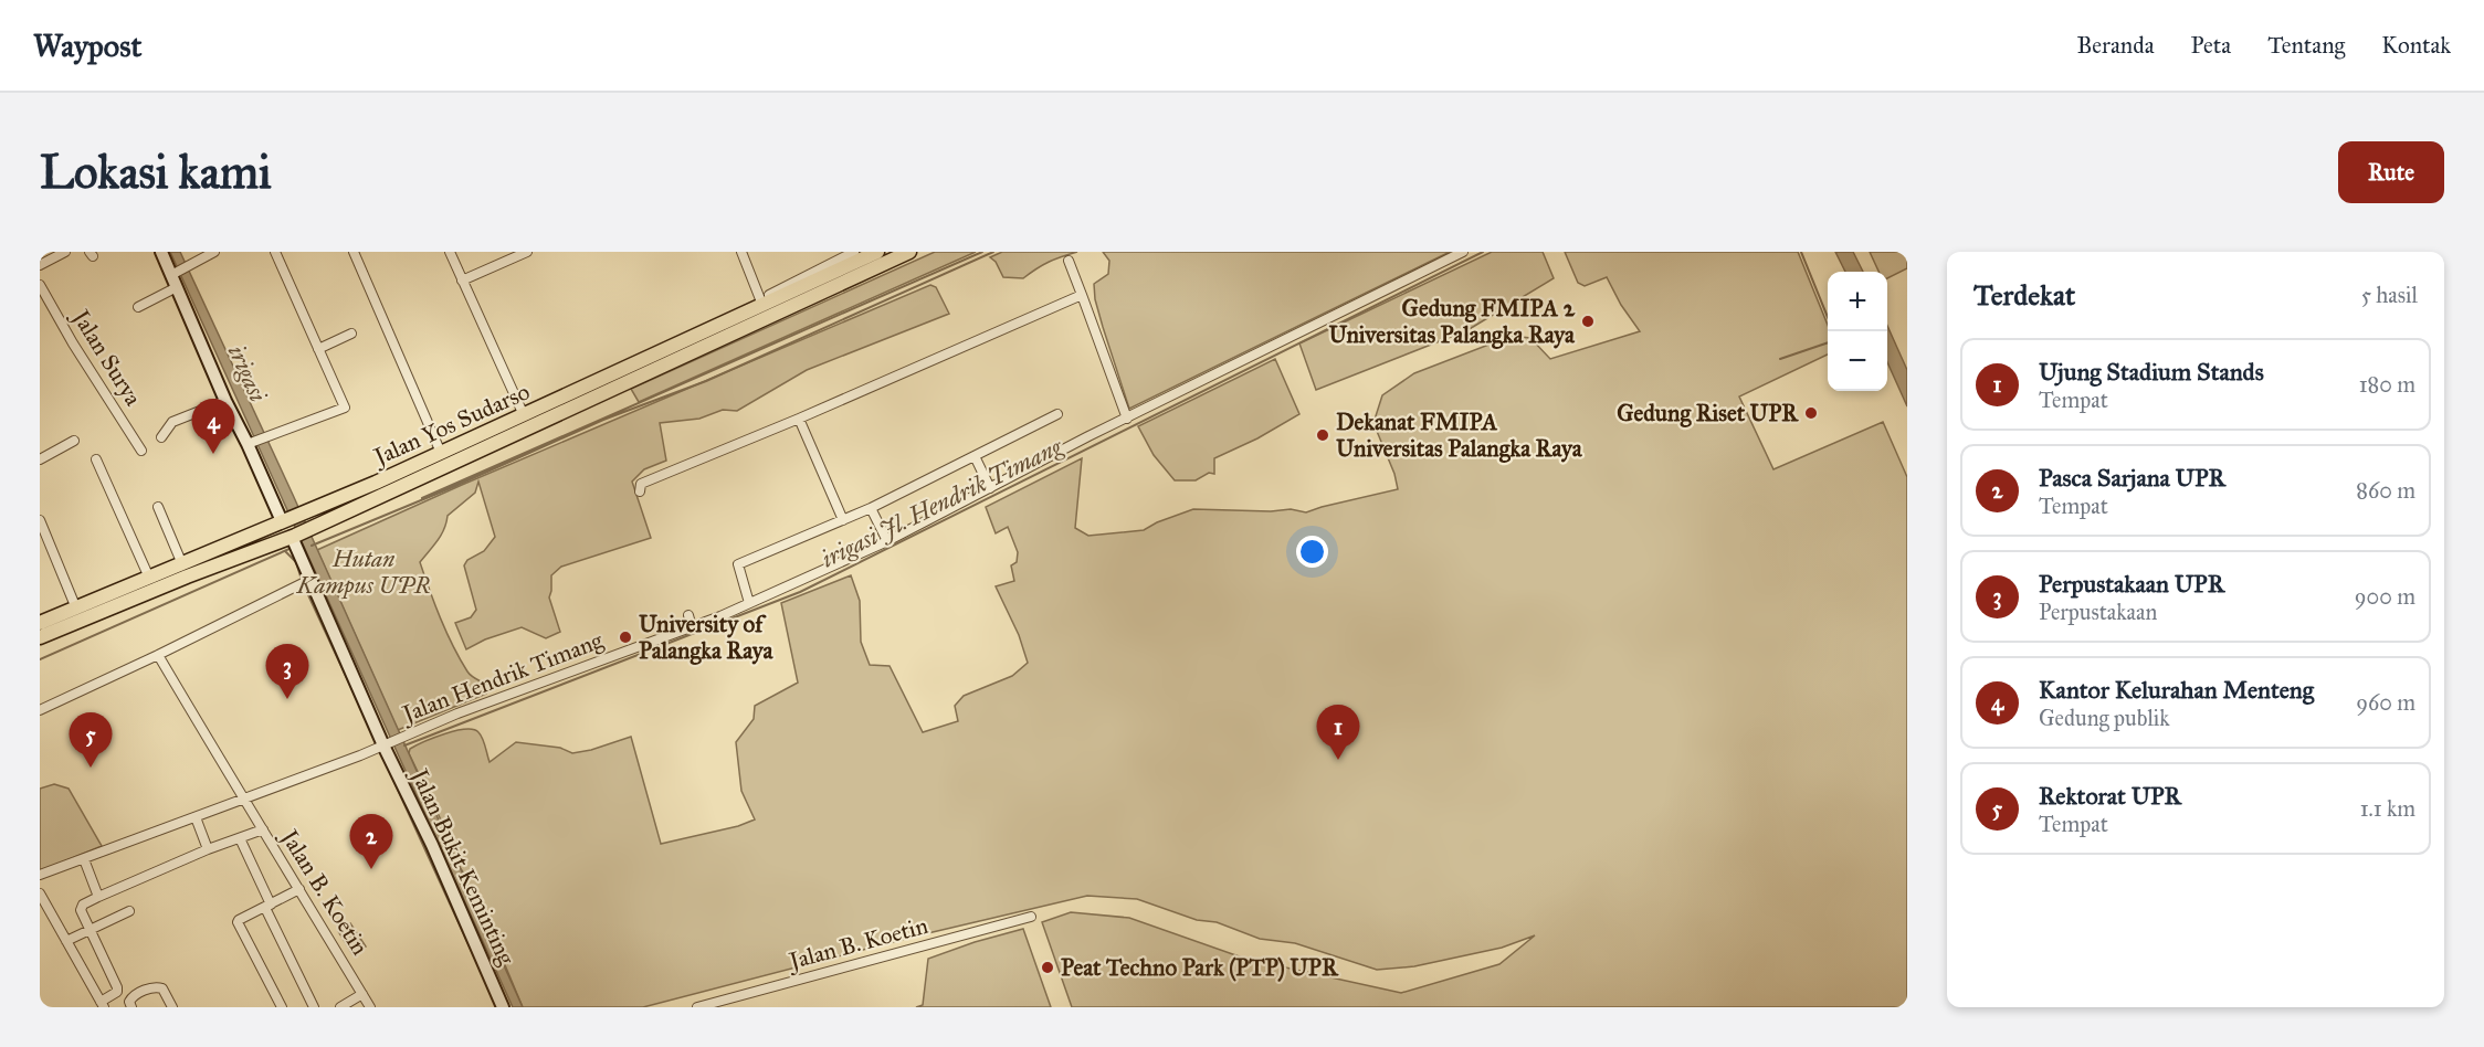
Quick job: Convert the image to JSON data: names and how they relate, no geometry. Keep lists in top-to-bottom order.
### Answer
{
  "streets": {
    "main road": ["Jalan Yos Sudarso", "Jalan Bukit Keminting"],
    "street": ["Jalan Surya", "Jalan Hendrik Timang", "Jalan B. Koetin"]
  },
  "crossings": [
    ["Jalan Yos Sudarso", "Jalan Bukit Keminting"],
    ["Jalan Hendrik Timang", "Jalan Bukit Keminting"],
    ["Jalan Hendrik Timang", "Jalan B. Koetin"]
  ],
  "water": ["irigasi", "irigasi Jl. Hendrik Timang"],
  "parks": ["Hutan Kampus UPR"],
  "places": [
    "Gedung FMIPA 2 Universitas Palangka Raya",
    "Gedung Riset UPR",
    "Dekanat FMIPA Universitas Palangka Raya",
    "University of Palangka Raya",
    "Peat Techno Park (PTP) UPR"
  ],
  "page": {
    "header": "Waypost",
    "nav": [
      "Beranda",
      "Peta",
      "Tentang",
      "Kontak"
    ],
    "buttons": "Rute",
    "title": "Lokasi kami",
    "heading": ["Terdekat", "5 hasil"],
    "map_buttons": ["+", "−"],
    "list": [
      {
        "mark": "1",
        "name": "Ujung Stadium Stands",
        "note": "Tempat",
        "value": "180 m"
      },
      {
        "mark": "2",
        "name": "Pasca Sarjana UPR",
        "note": "Tempat",
        "value": "860 m"
      },
      {
        "mark": "3",
        "name": "Perpustakaan UPR",
        "note": "Perpustakaan",
        "value": "900 m"
      },
      {
        "mark": "4",
        "name": "Kantor Kelurahan Menteng",
        "note": "Gedung publik",
        "value": "960 m"
      },
      {
        "mark": "5",
        "name": "Rektorat UPR",
        "note": "Tempat",
        "value": "1.1 km"
      }
    ],
    "pins": [
      "4",
      "3",
      "1",
      "5",
      "2"
    ]
  }
}
